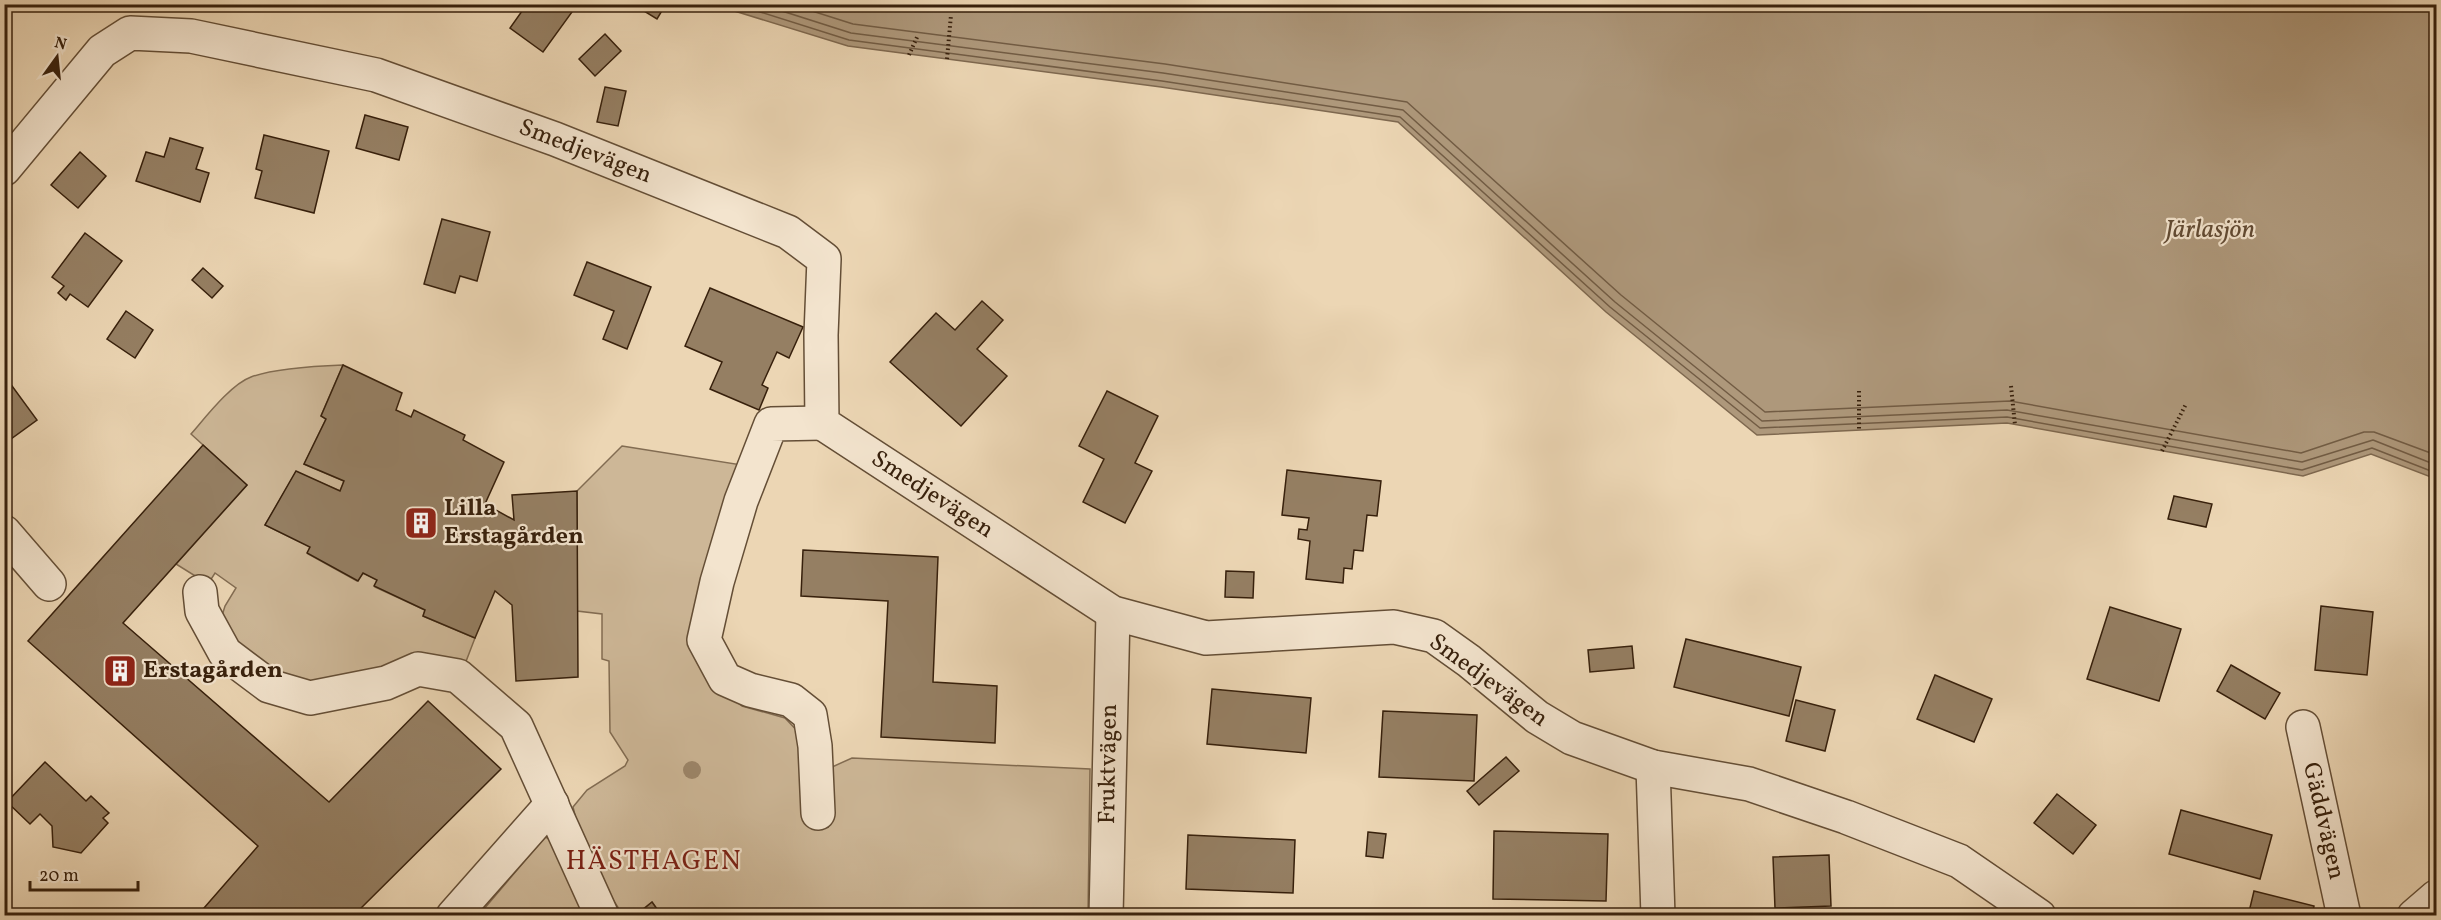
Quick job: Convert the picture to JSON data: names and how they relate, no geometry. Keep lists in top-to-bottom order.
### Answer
{
  "streets": {
    "street": ["Smedjevägen", "Fruktvägen", "Gäddvägen"]
  },
  "crossings": [
    ["Smedjevägen", "Fruktvägen"]
  ],
  "districts": ["HÄSTHAGEN"],
  "water": ["Järlasjön"],
  "places": {
    "building": ["Lilla Erstagården", "Erstagården"]
  },
  "scale_bar": "20 m",
  "north": "top"
}
